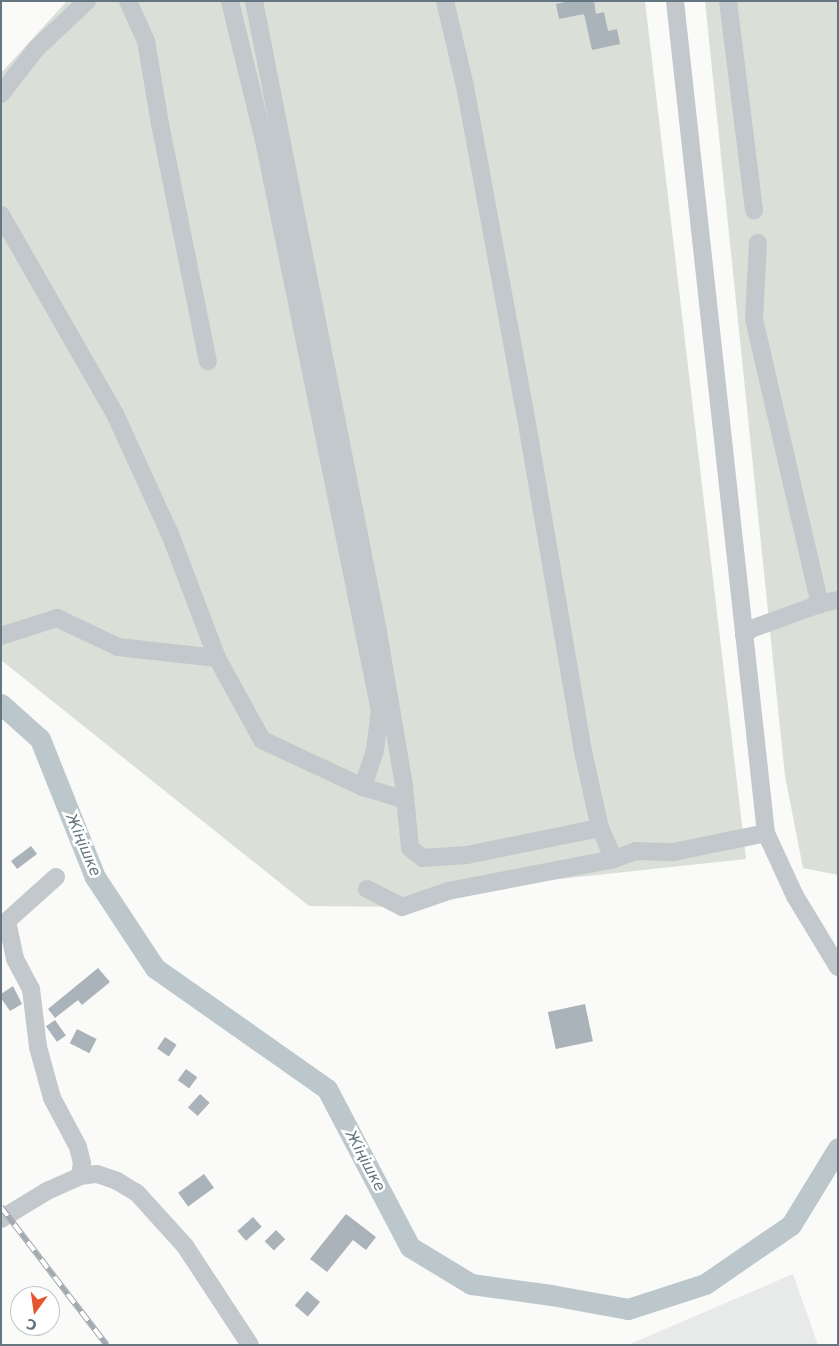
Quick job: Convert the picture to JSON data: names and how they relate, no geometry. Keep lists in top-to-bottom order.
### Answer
{
  "water": ["Жіңішке"],
  "north": "bottom"
}
